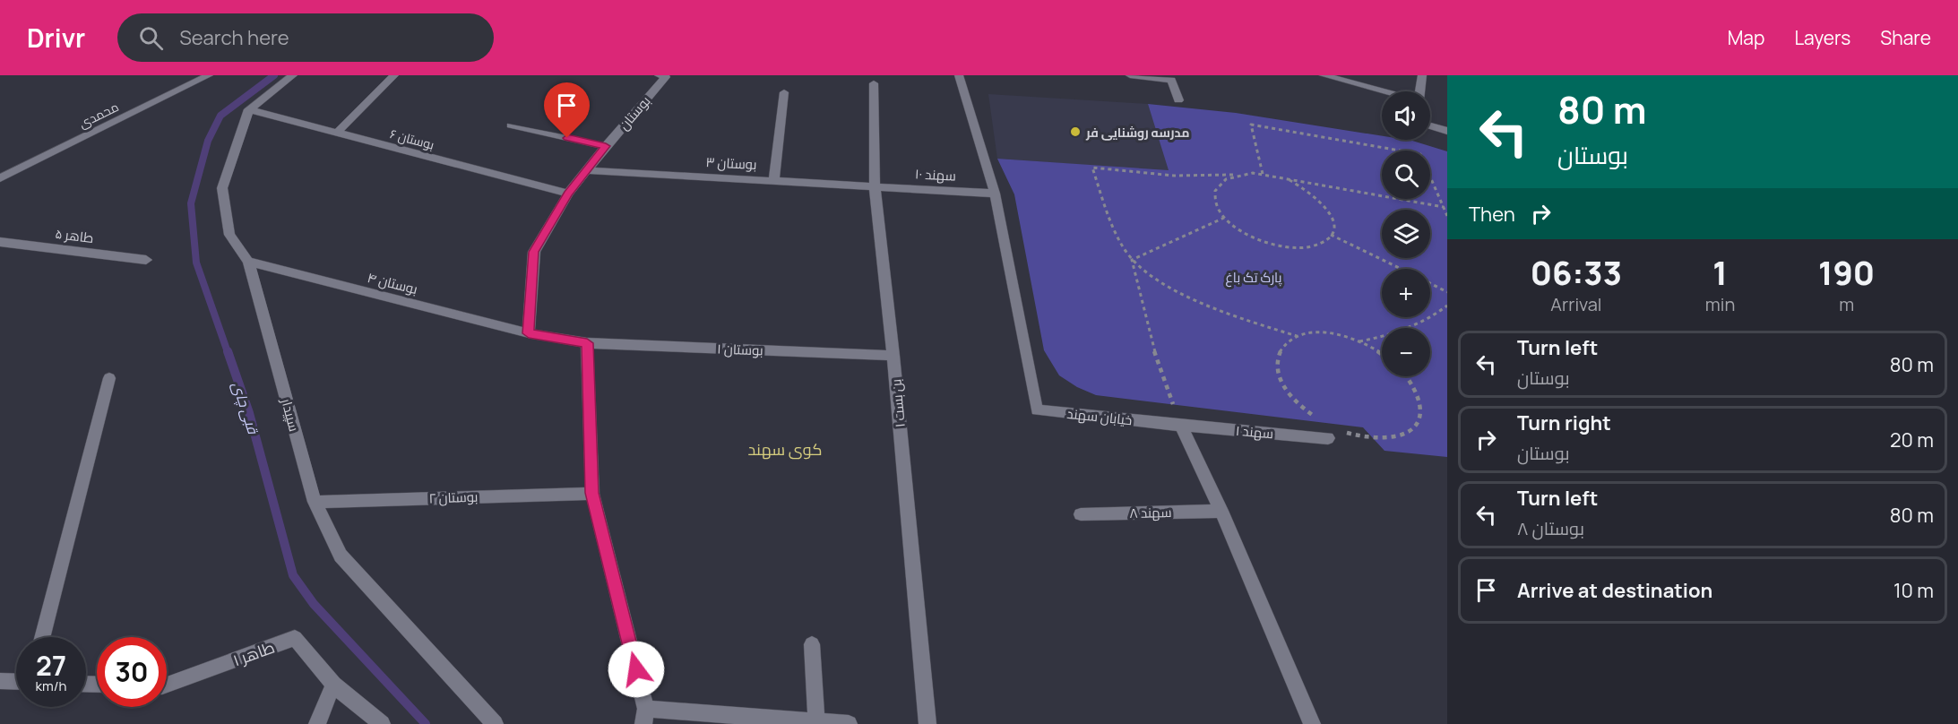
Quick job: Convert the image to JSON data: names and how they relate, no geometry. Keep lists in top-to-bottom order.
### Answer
{
  "streets": {
    "street": [
      "بوستان",
      "محمدی",
      "بوستان ۶",
      "بوستان ۳",
      "سهند ۱۰",
      "طاهر ۵",
      "بوستان ۴",
      "بوستان ۱",
      "بن بست ۱",
      "سپیدار",
      "خیابان سهند",
      "سهند ۱",
      "بوستان ۲",
      "سهند ۸",
      "طاهر ۱"
    ]
  },
  "crossings": [
    ["بوستان", "بوستان ۶"],
    ["بوستان", "بوستان ۳"],
    ["بوستان", "بوستان ۴"],
    ["بوستان ۶", "سپیدار"],
    ["بوستان ۳", "سهند ۱۰"],
    ["بوستان ۳", "بن بست ۱"],
    ["سهند ۱۰", "بن بست ۱"],
    ["سهند ۱۰", "خیابان سهند"],
    ["بوستان ۴", "سپیدار"],
    ["بوستان ۱", "بن بست ۱"],
    ["سپیدار", "بوستان ۲"],
    ["خیابان سهند", "سهند ۱"]
  ],
  "districts": ["کوی سهند"],
  "water": ["قبی چای"],
  "parks": ["پارک تک باغ"],
  "places": ["مدرسه روشنایی فر"],
  "page": {
    "header": "Drivr",
    "search": "Search here",
    "nav": ["Map", "Layers", "Share"],
    "turn": ["80 m", "بوستان"],
    "map_buttons": ["+", "−"],
    "then": "Then",
    "eta": [
      "06:33",
      "Arrival",
      "1",
      "min",
      "190",
      "m"
    ],
    "list": [
      {
        "name": "Turn left",
        "note": "بوستان",
        "value": "80 m"
      },
      {
        "name": "Turn right",
        "note": "بوستان",
        "value": "20 m"
      },
      {
        "name": "Turn left",
        "note": "بوستان ۸",
        "value": "80 m"
      },
      {
        "name": "Arrive at destination",
        "value": "10 m"
      }
    ],
    "speed": "27 km/h",
    "limit": "30"
  }
}
